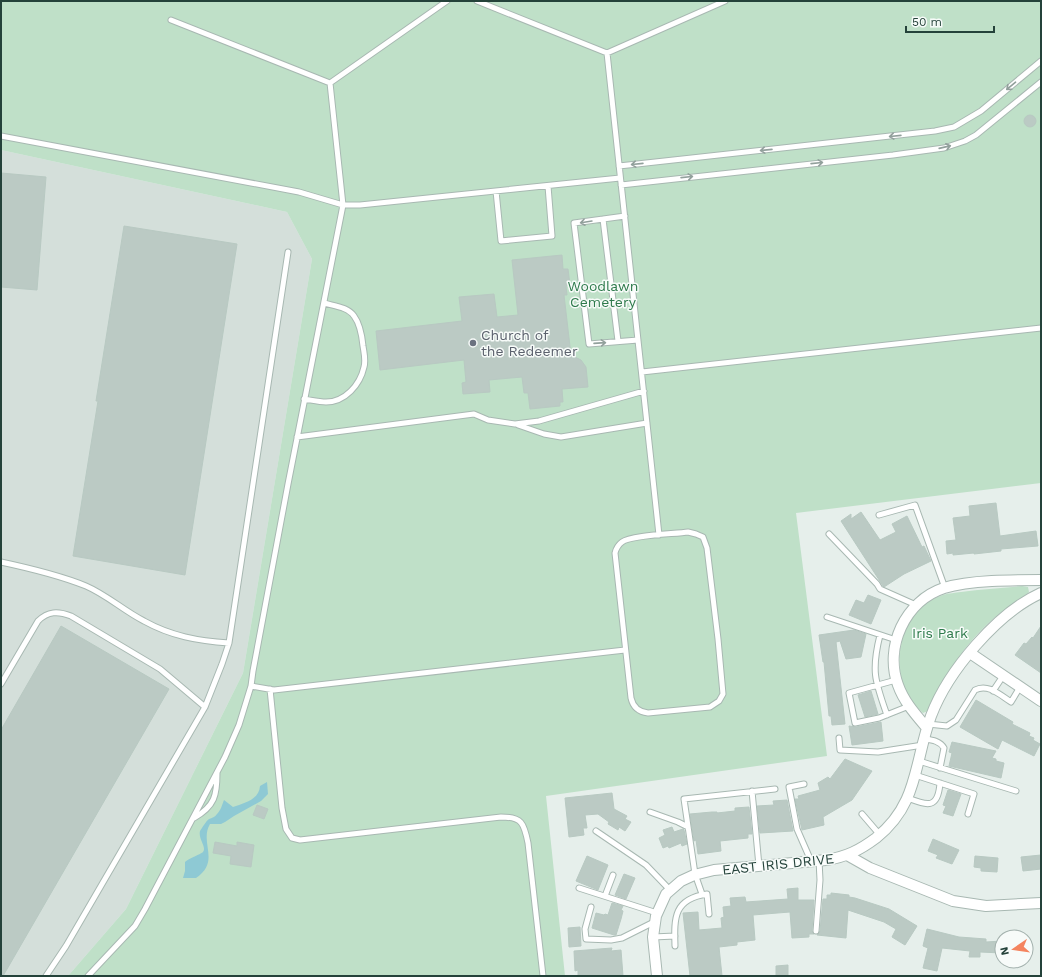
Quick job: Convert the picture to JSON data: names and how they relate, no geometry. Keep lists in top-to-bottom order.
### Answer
{
  "streets": {
    "street": ["EAST IRIS DRIVE"]
  },
  "parks": ["Woodlawn Cemetery", "Iris Park"],
  "places": ["Church of the Redeemer"],
  "scale_bar": "50 m",
  "north": "left"
}
